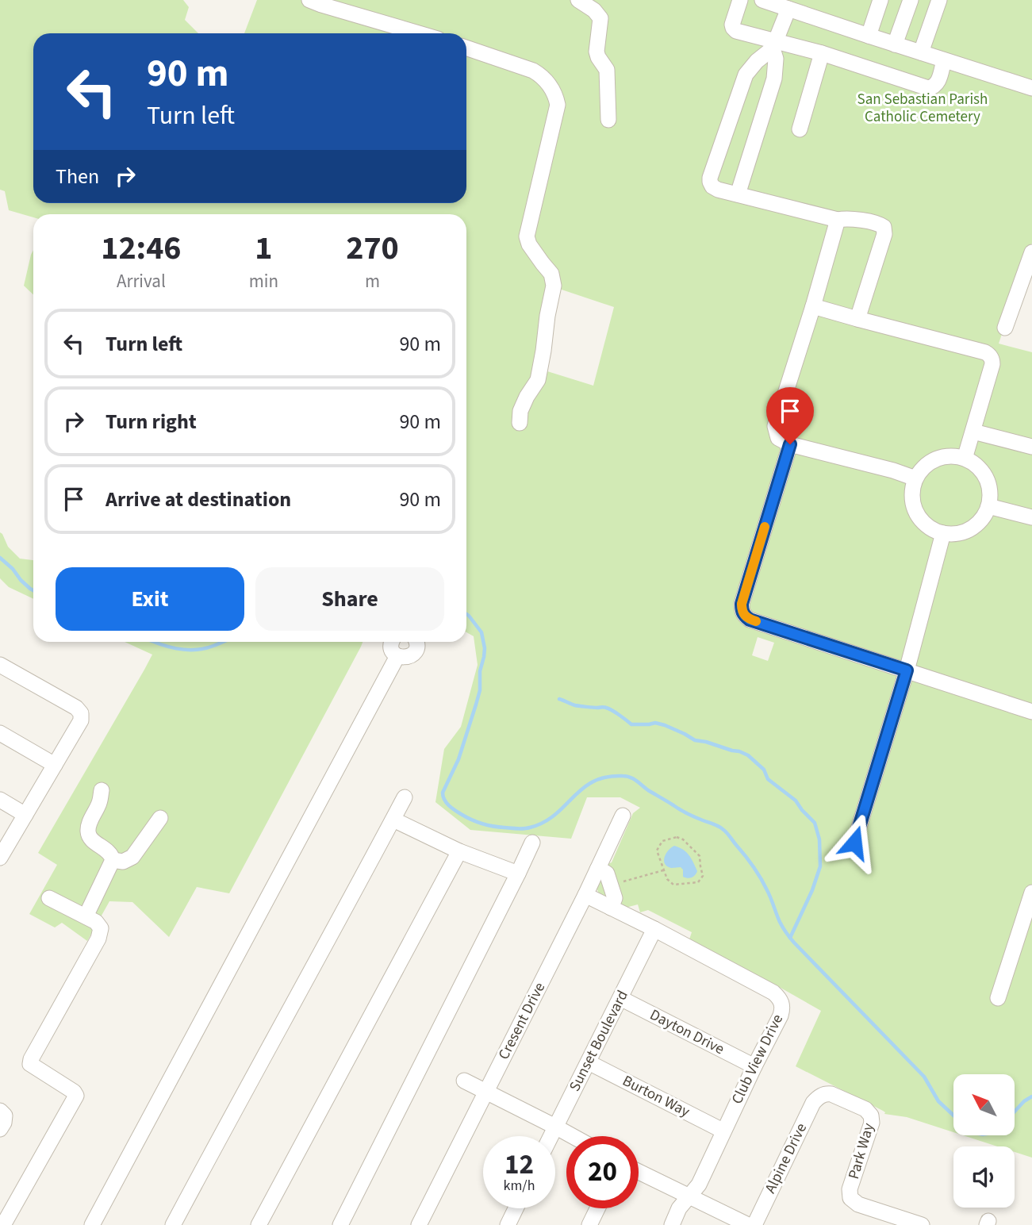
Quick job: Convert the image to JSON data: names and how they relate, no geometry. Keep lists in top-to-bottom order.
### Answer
{
  "streets": {
    "street": [
      "Cresent Drive",
      "Dayton Drive",
      "Sunset Boulevard",
      "Club View Drive",
      "Burton Way",
      "Park Way",
      "Alpine Drive"
    ]
  },
  "crossings": [
    ["Cresent Drive", "Club View Drive"],
    ["Dayton Drive", "Sunset Boulevard"],
    ["Dayton Drive", "Club View Drive"],
    ["Sunset Boulevard", "Club View Drive"],
    ["Sunset Boulevard", "Burton Way"],
    ["Club View Drive", "Burton Way"],
    ["Park Way", "Alpine Drive"]
  ],
  "parks": ["San Sebastian Parish Catholic Cemetery"],
  "north": "top left",
  "page": {
    "turn": ["90 m", "Turn left"],
    "then": "Then",
    "eta": [
      "12:46",
      "Arrival",
      "1",
      "min",
      "270",
      "m"
    ],
    "list": [
      {
        "name": "Turn left",
        "value": "90 m"
      },
      {
        "name": "Turn right",
        "value": "90 m"
      },
      {
        "name": "Arrive at destination",
        "value": "90 m"
      }
    ],
    "buttons": ["Exit", "Share"],
    "speed": "12 km/h",
    "limit": "20"
  }
}
